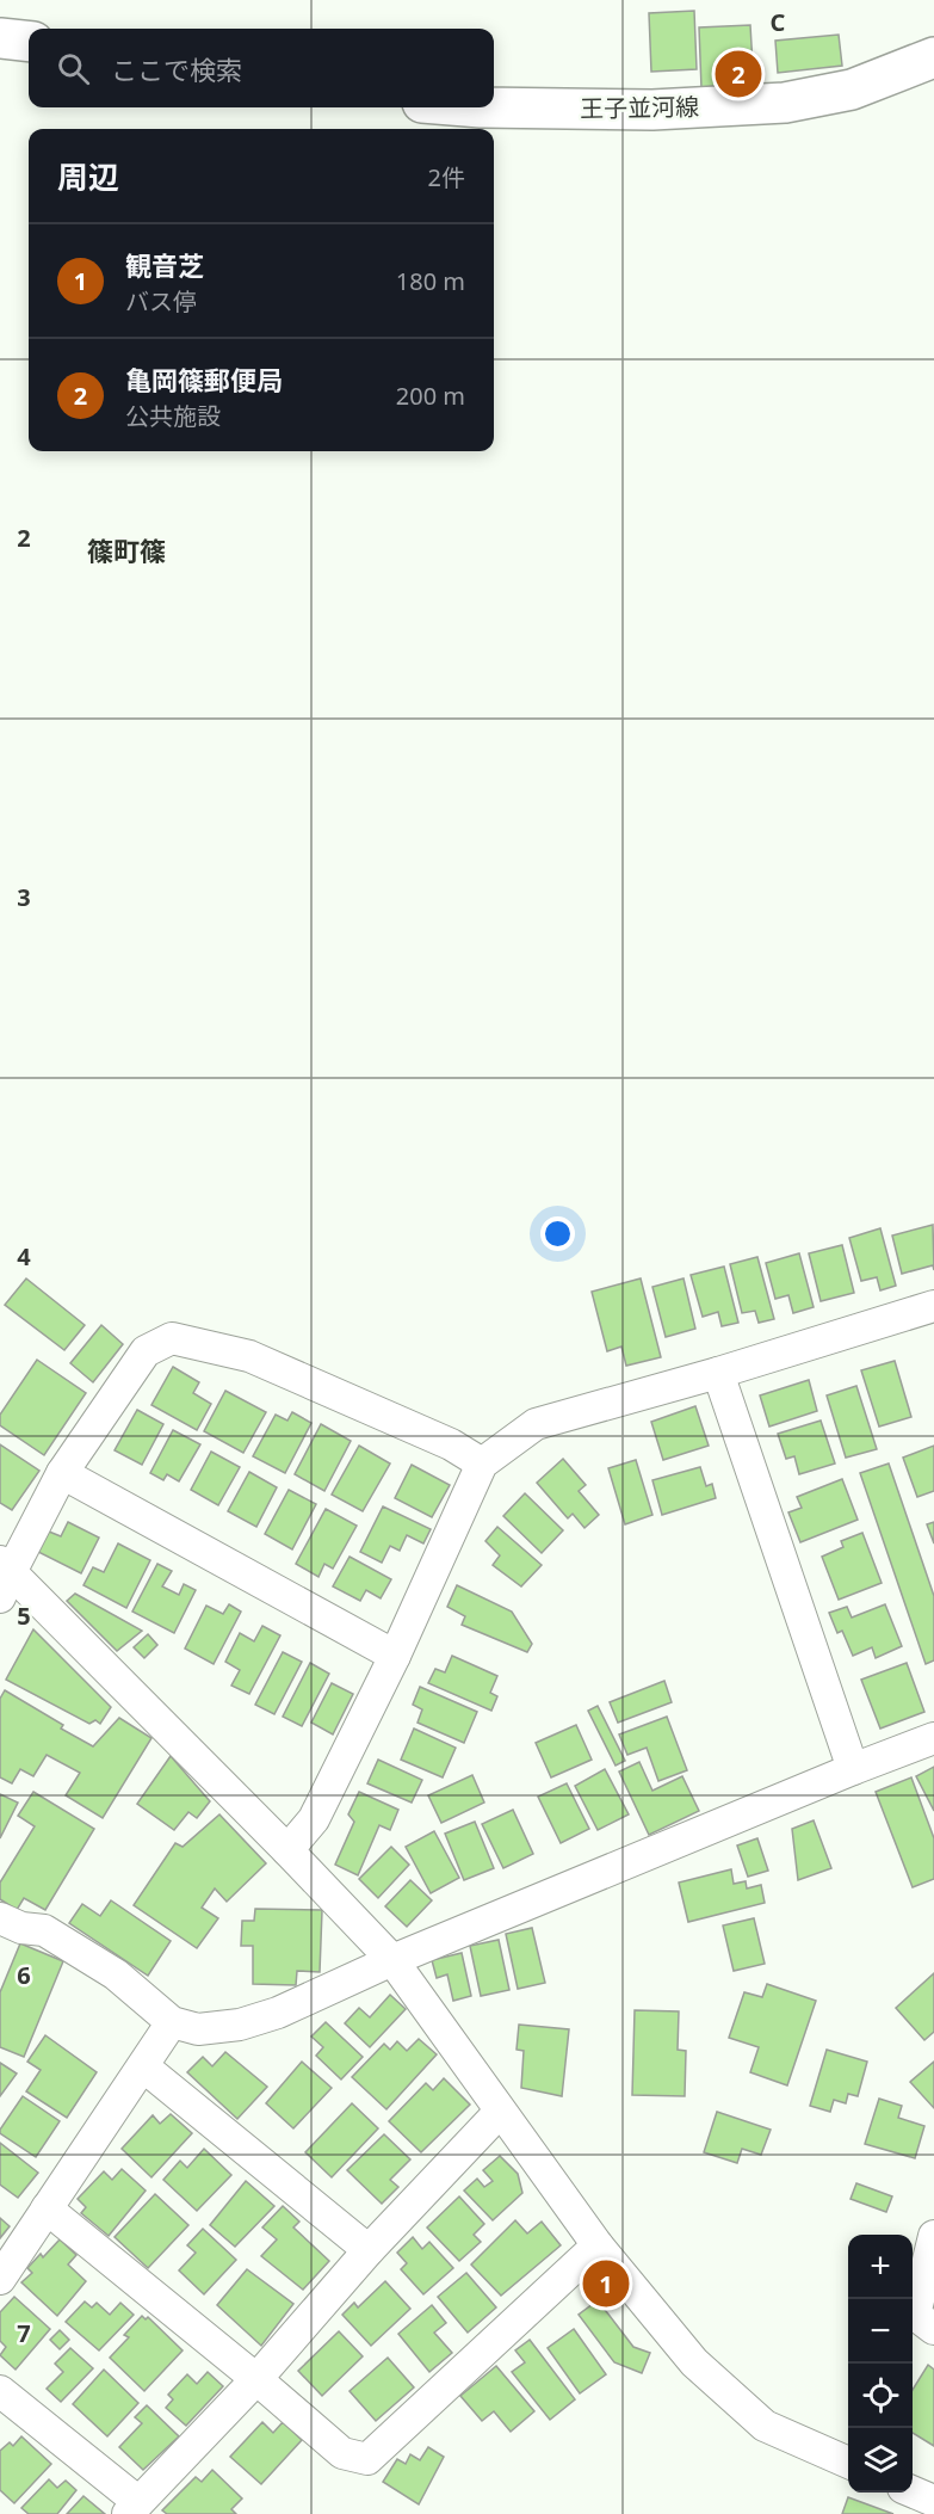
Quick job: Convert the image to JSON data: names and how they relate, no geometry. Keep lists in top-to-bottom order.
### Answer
{
  "streets": {
    "main road": ["王子並河線"]
  },
  "districts": ["篠町篠"],
  "page": {
    "search": "ここで検索",
    "pins": ["2", "1"],
    "heading": ["周辺", "2件"],
    "list": [
      {
        "mark": "1",
        "name": "観音芝",
        "note": "バス停",
        "value": "180 m"
      },
      {
        "mark": "2",
        "name": "亀岡篠郵便局",
        "note": "公共施設",
        "value": "200 m"
      }
    ],
    "map_buttons": ["+", "−"]
  },
  "grid": {
    "columns": ["C"],
    "rows": [
      "2",
      "3",
      "4",
      "5",
      "6",
      "7"
    ]
  }
}
